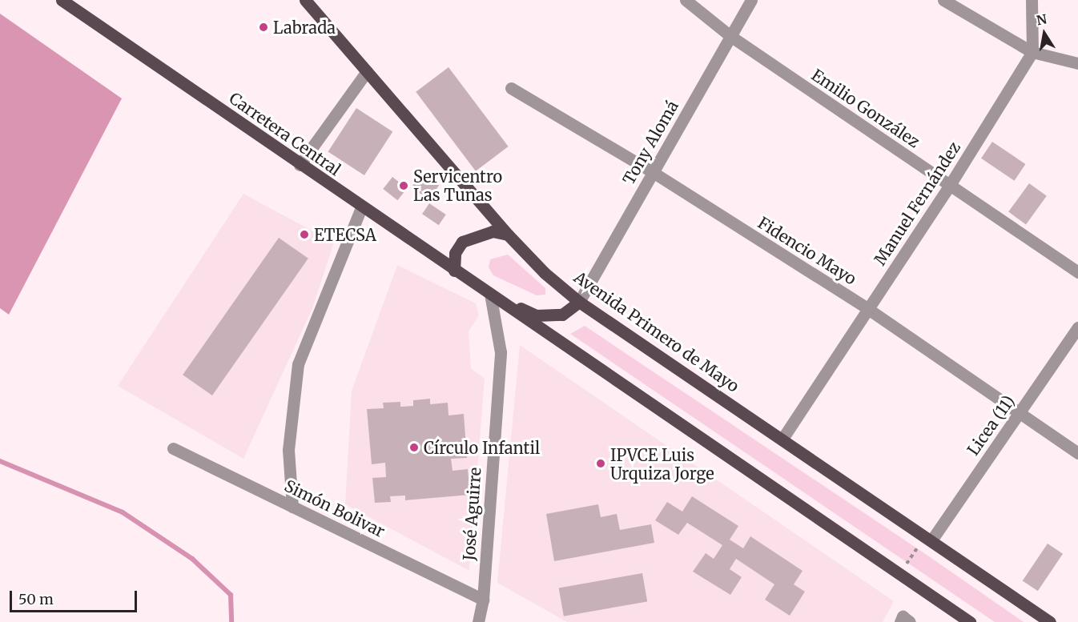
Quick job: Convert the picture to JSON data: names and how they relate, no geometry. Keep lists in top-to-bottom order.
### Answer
{
  "streets": {
    "main road": ["Carretera Central", "Avenida Primero de Mayo"],
    "street": [
      "Emilio González",
      "Tony Alomá",
      "Manuel Fernández",
      "Fidencio Mayo",
      "Licea (11)",
      "Simón Bolivar",
      "José Aguirre"
    ]
  },
  "crossings": [
    ["Emilio González", "Tony Alomá"],
    ["Emilio González", "Manuel Fernández"],
    ["Carretera Central", "José Aguirre"],
    ["Tony Alomá", "Fidencio Mayo"],
    ["Tony Alomá", "Avenida Primero de Mayo"],
    ["Manuel Fernández", "Fidencio Mayo"],
    ["Manuel Fernández", "Avenida Primero de Mayo"],
    ["Fidencio Mayo", "Licea (11)"],
    ["Avenida Primero de Mayo", "Licea (11)"],
    ["Simón Bolivar", "José Aguirre"]
  ],
  "places": [
    "Labrada",
    "Servicentro Las Tunas",
    "ETECSA",
    "Círculo Infantil",
    "IPVCE Luis Urquiza Jorge"
  ],
  "scale_bar": "50 m",
  "north": "top"
}
